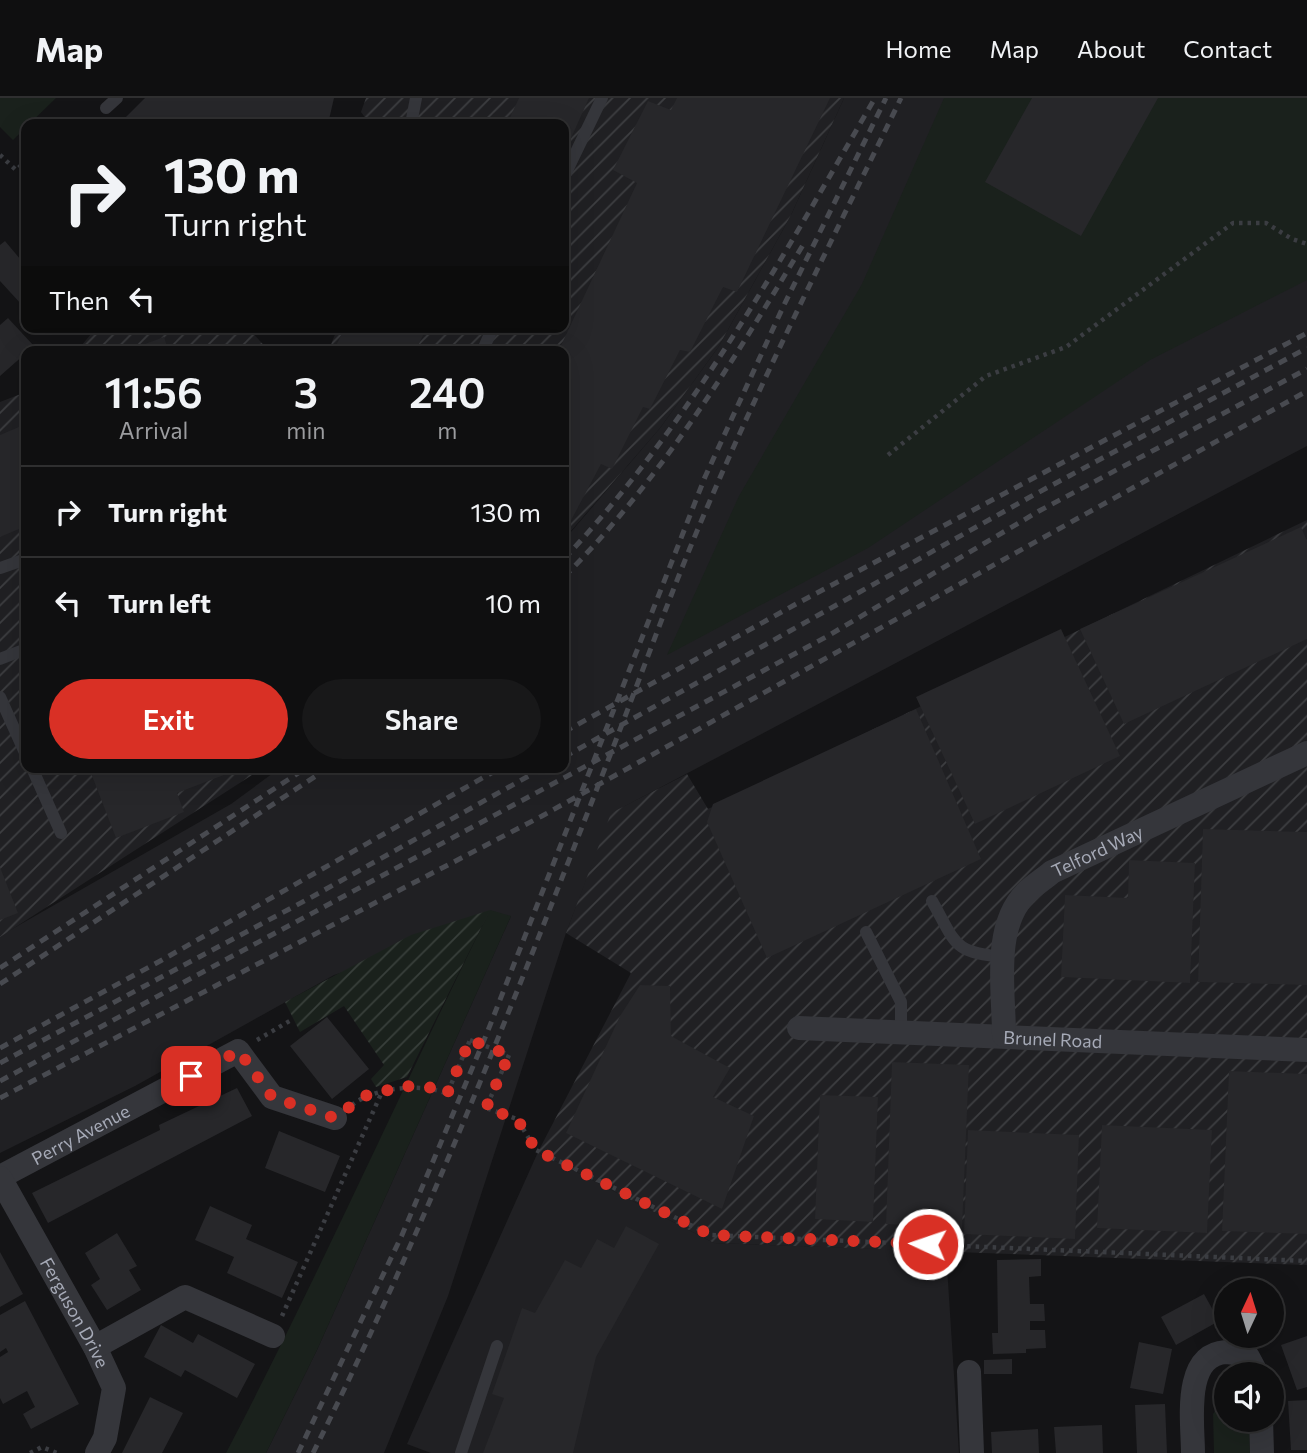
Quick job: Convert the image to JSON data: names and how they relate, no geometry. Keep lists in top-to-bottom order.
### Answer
{
  "streets": {
    "street": [
      "Telford Way",
      "Brunel Road",
      "Perry Avenue",
      "Ferguson Drive"
    ]
  },
  "crossings": [
    ["Telford Way", "Brunel Road"],
    ["Perry Avenue", "Ferguson Drive"]
  ],
  "north": "top",
  "page": {
    "header": "Map",
    "nav": [
      "Home",
      "Map",
      "About",
      "Contact"
    ],
    "turn": ["130 m", "Turn right"],
    "then": "Then",
    "eta": [
      "11:56",
      "Arrival",
      "3",
      "min",
      "240",
      "m"
    ],
    "list": [
      {
        "name": "Turn right",
        "value": "130 m"
      },
      {
        "name": "Turn left",
        "value": "10 m"
      }
    ],
    "buttons": ["Exit", "Share"]
  }
}
